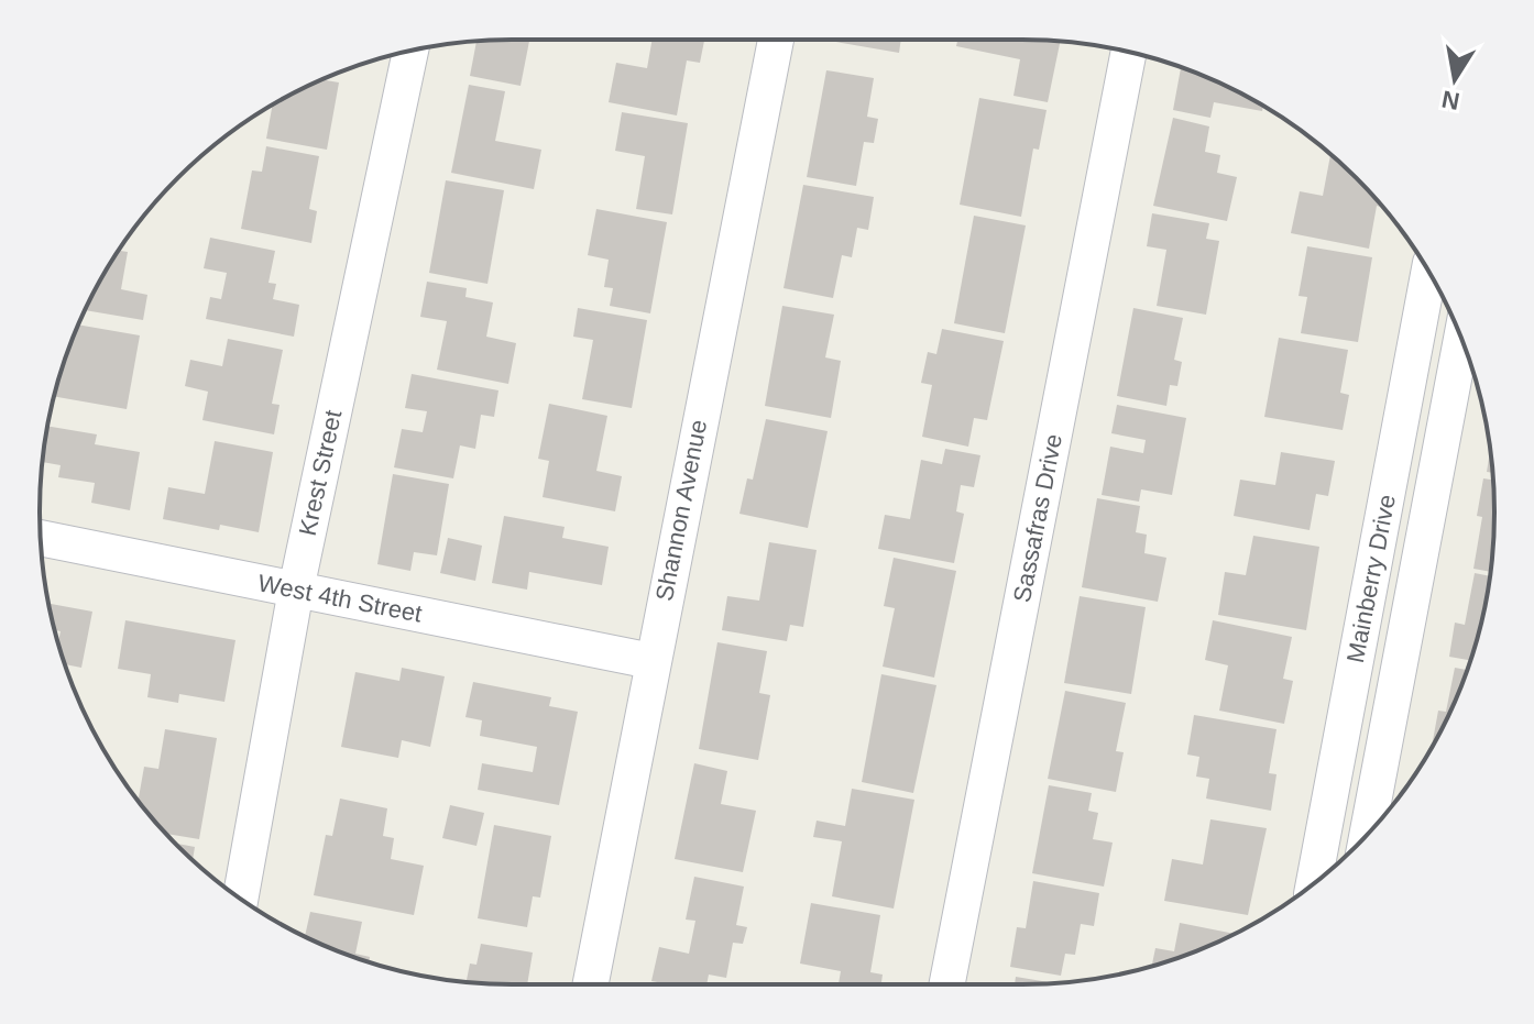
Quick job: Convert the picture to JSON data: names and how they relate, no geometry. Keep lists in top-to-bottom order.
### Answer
{
  "streets": {
    "street": [
      "Krest Street",
      "Shannon Avenue",
      "Sassafras Drive",
      "Mainberry Drive",
      "West 4th Street"
    ]
  },
  "crossings": [
    ["Krest Street", "West 4th Street"],
    ["Shannon Avenue", "West 4th Street"]
  ],
  "north": "bottom"
}
